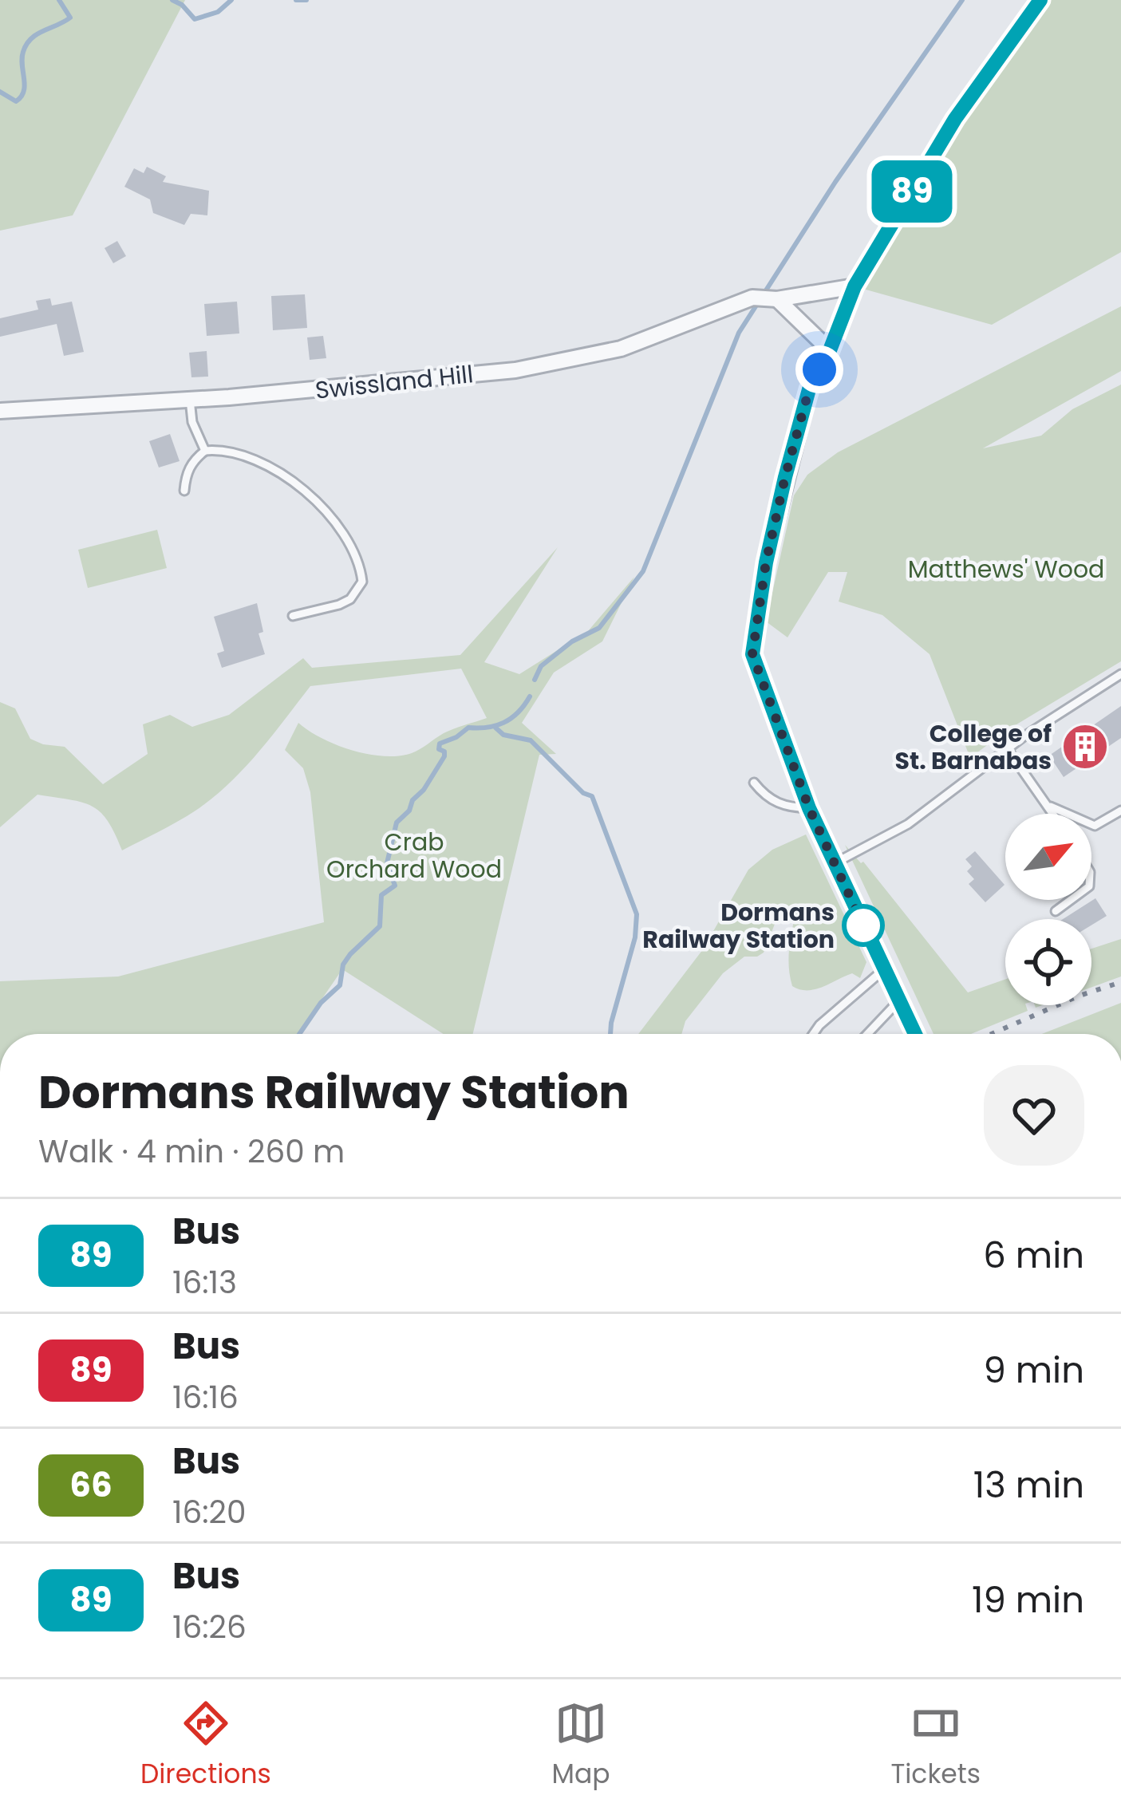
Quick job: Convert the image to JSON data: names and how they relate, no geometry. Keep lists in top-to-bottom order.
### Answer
{
  "streets": {
    "street": ["Swissland Hill"]
  },
  "parks": ["Matthews' Wood", "Crab Orchard Wood"],
  "places": {
    "building": ["College of St. Barnabas"],
    "other": ["Dormans Railway Station"]
  },
  "lines": ["bus line 89"],
  "north": "top right",
  "page": {
    "on_map": "89",
    "heading": ["Dormans Railway Station", "Walk · 4 min · 260 m"],
    "list": [
      {
        "mark": "89",
        "name": "Bus",
        "note": "16:13",
        "value": "6 min"
      },
      {
        "mark": "89",
        "name": "Bus",
        "note": "16:16",
        "value": "9 min"
      },
      {
        "mark": "66",
        "name": "Bus",
        "note": "16:20",
        "value": "13 min"
      },
      {
        "mark": "89",
        "name": "Bus",
        "note": "16:26",
        "value": "19 min"
      }
    ],
    "tabs": ["Directions", "Map", "Tickets"]
  }
}
